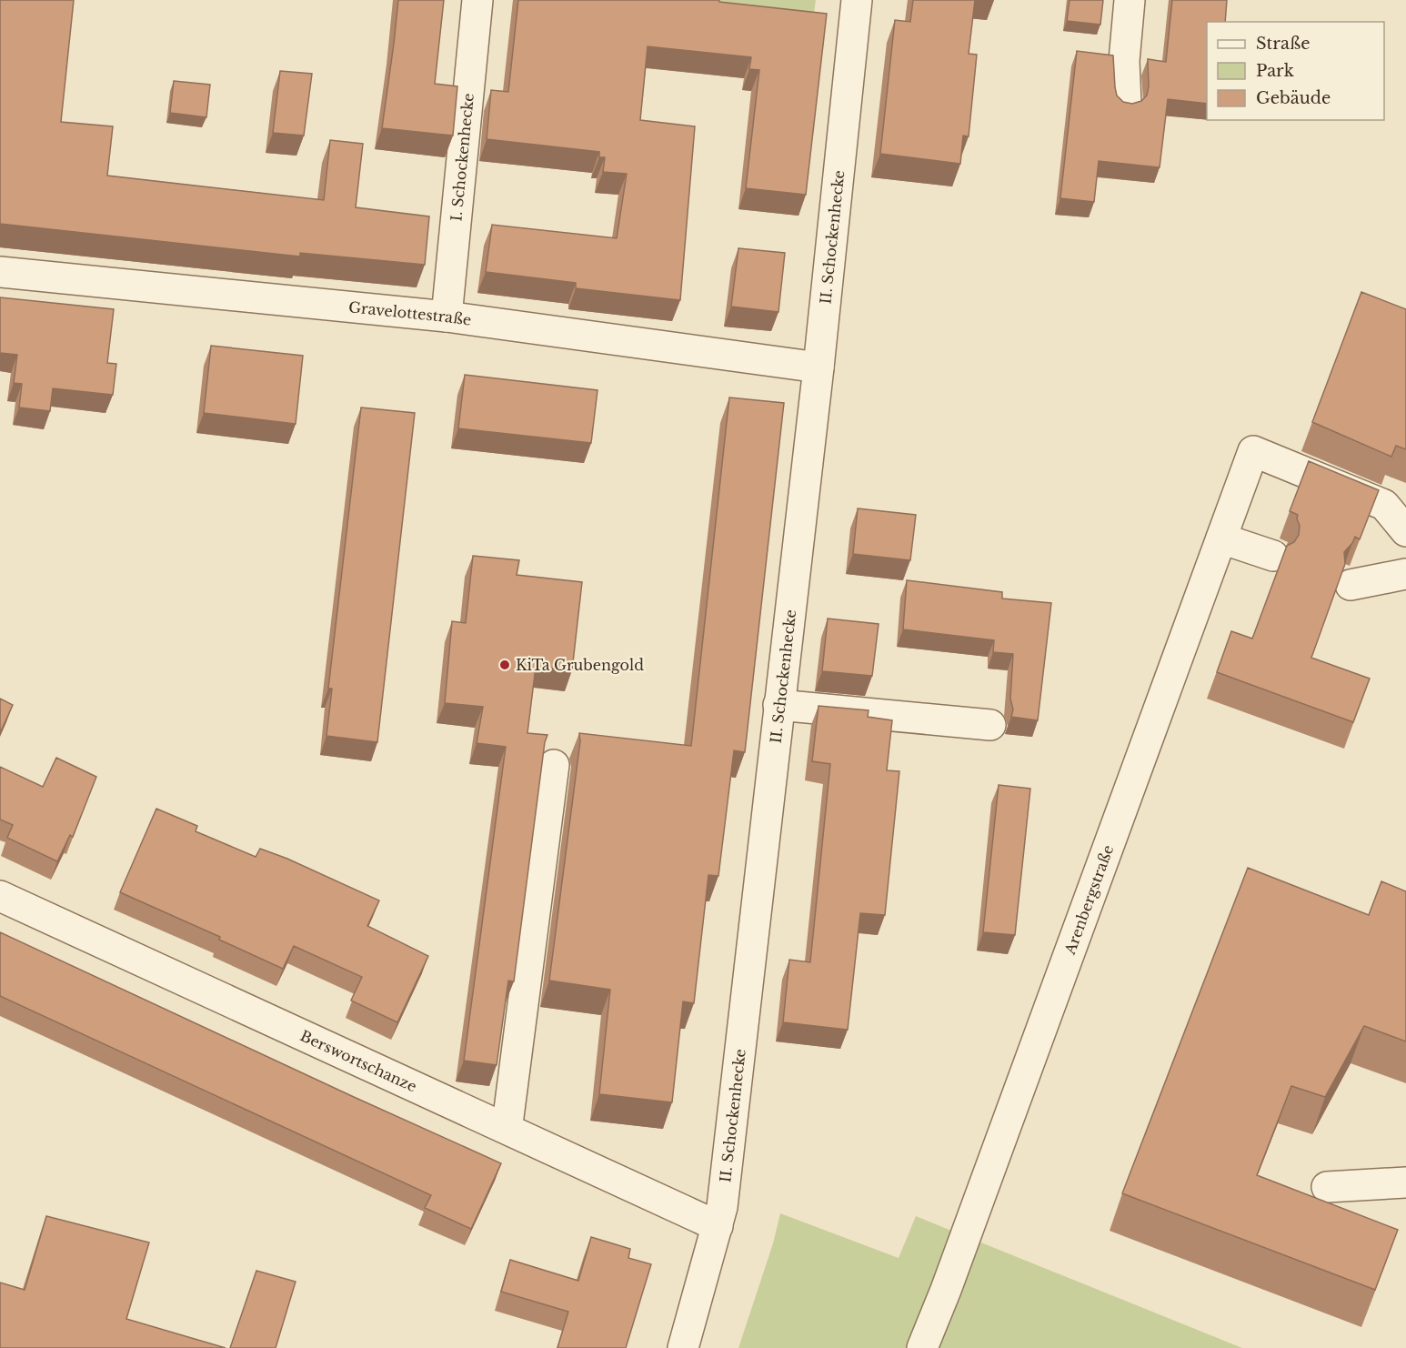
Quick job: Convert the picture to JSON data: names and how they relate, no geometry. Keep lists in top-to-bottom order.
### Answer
{
  "streets": {
    "street": [
      "I. Schockenhecke",
      "II. Schockenhecke",
      "Gravelottestraße",
      "Arenbergstraße",
      "Berswortschanze"
    ]
  },
  "crossings": [
    ["I. Schockenhecke", "Gravelottestraße"],
    ["II. Schockenhecke", "Gravelottestraße"],
    ["II. Schockenhecke", "Berswortschanze"]
  ],
  "places": ["KiTa Grubengold"],
  "legend": ["Straße", "Park", "Gebäude"]
}
